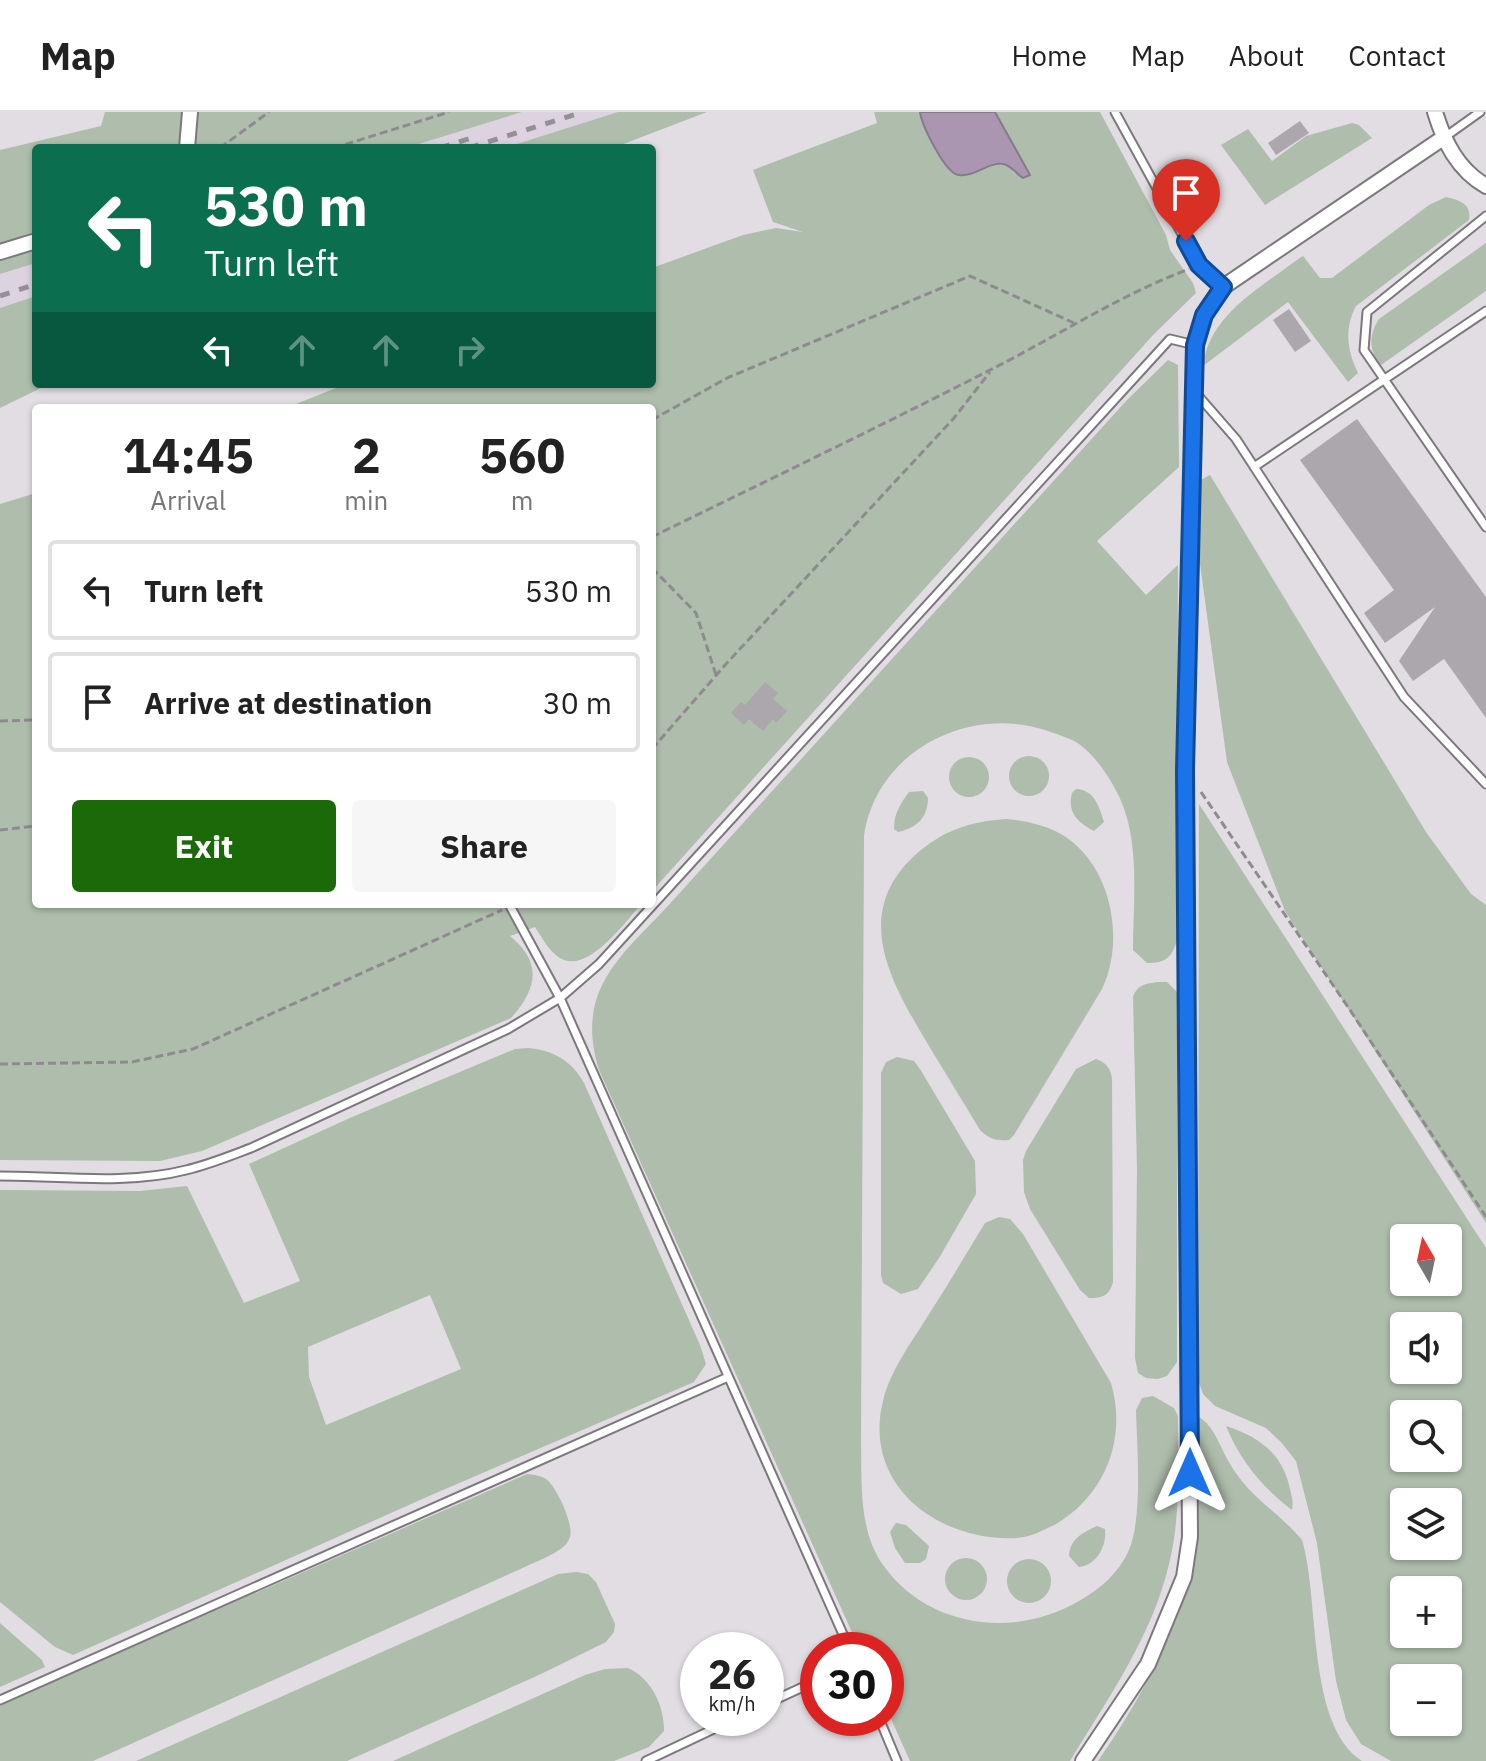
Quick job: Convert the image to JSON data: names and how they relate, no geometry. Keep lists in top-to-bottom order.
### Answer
{
  "north": "top",
  "page": {
    "header": "Map",
    "nav": [
      "Home",
      "Map",
      "About",
      "Contact"
    ],
    "turn": ["530 m", "Turn left"],
    "eta": [
      "14:45",
      "Arrival",
      "2",
      "min",
      "560",
      "m"
    ],
    "list": [
      {
        "name": "Turn left",
        "value": "530 m"
      },
      {
        "name": "Arrive at destination",
        "value": "30 m"
      }
    ],
    "buttons": ["Exit", "Share"],
    "map_buttons": ["+", "−"],
    "speed": "26 km/h",
    "limit": "30"
  }
}
